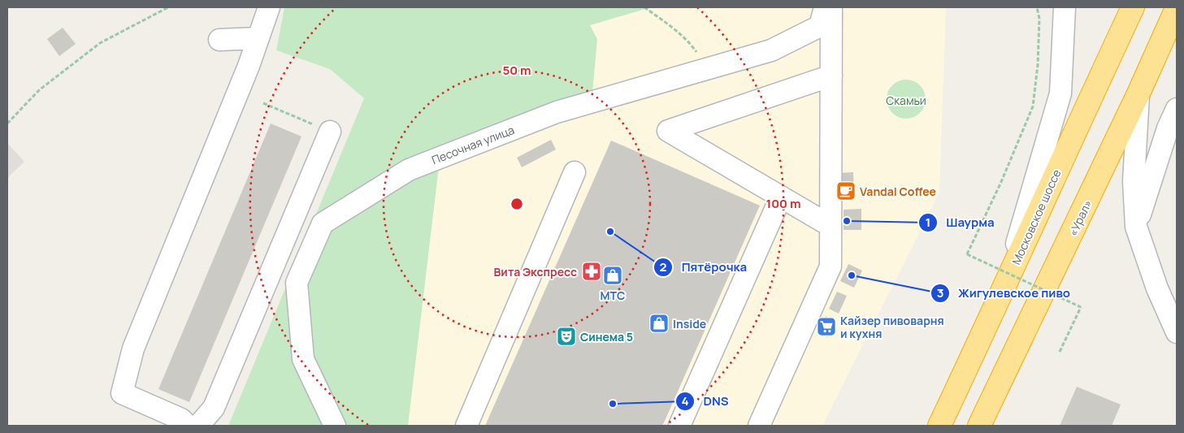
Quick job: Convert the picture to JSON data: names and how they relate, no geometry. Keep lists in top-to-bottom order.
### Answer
{
  "streets": {
    "highway": ["Московское шоссе", "«Урал»"],
    "street": ["Песочная улица"]
  },
  "parks": ["Скамьи"],
  "places": {
    "cafe": ["Vandal Coffee"],
    "other": [
      "Шаурма",
      "Пятёрочка",
      "Жигулевское пиво",
      "DNS"
    ],
    "pharmacy": ["Вита Экспресс"],
    "shop": ["МТС", "Inside"],
    "supermarket": ["Кайзер пивоварня и кухня"],
    "theatre": ["Синема 5"]
  },
  "rings": ["50 m", "100 m"]
}
